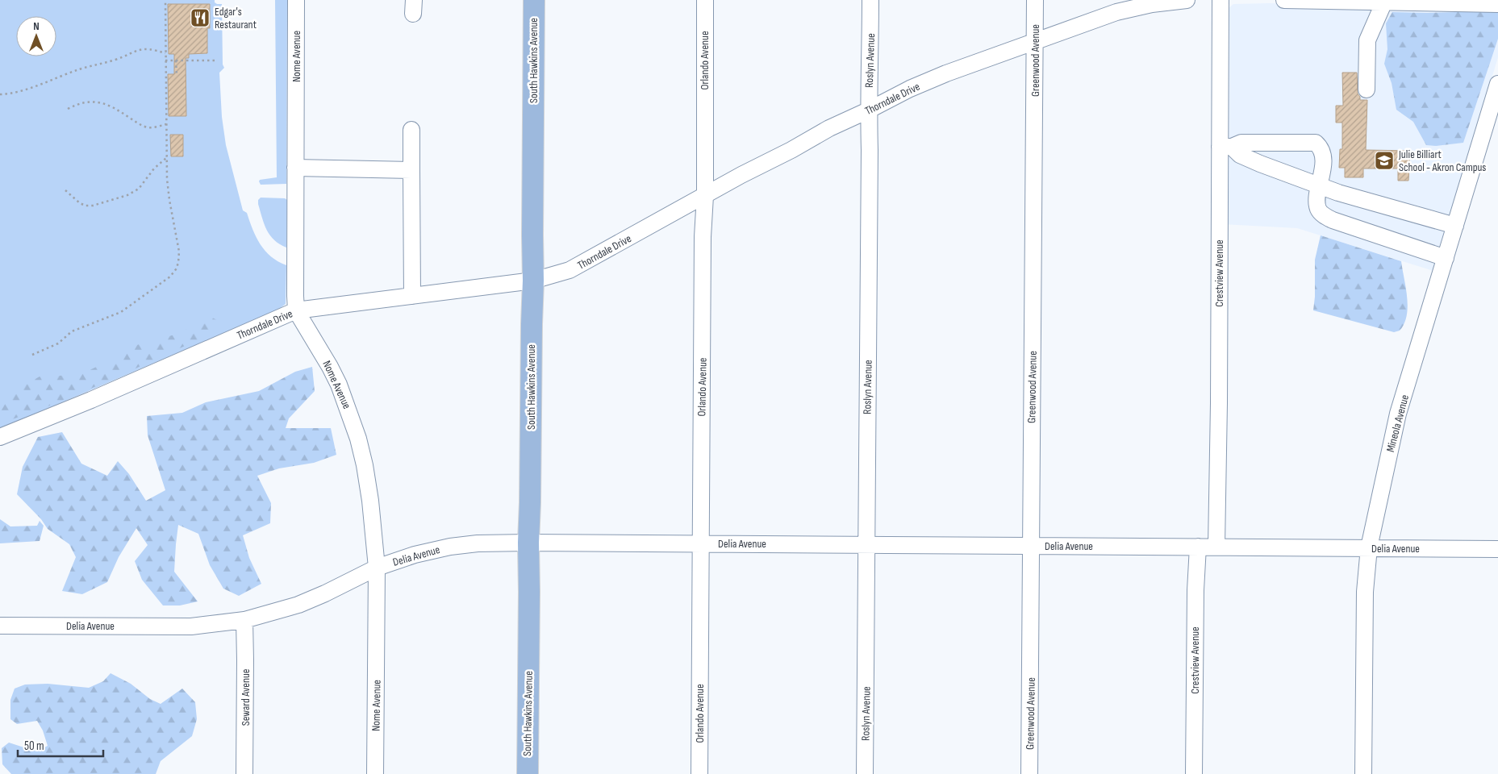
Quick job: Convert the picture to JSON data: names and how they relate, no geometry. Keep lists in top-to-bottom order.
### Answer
{
  "streets": {
    "main road": ["South Hawkins Avenue"],
    "street": [
      "Nome Avenue",
      "Orlando Avenue",
      "Roslyn Avenue",
      "Greenwood Avenue",
      "Thorndale Drive",
      "Crestview Avenue",
      "Mineola Avenue",
      "Delia Avenue",
      "Seward Avenue"
    ]
  },
  "crossings": [
    ["Nome Avenue", "Thorndale Drive"],
    ["Nome Avenue", "Delia Avenue"],
    ["South Hawkins Avenue", "Thorndale Drive"],
    ["South Hawkins Avenue", "Delia Avenue"],
    ["Orlando Avenue", "Thorndale Drive"],
    ["Orlando Avenue", "Delia Avenue"],
    ["Roslyn Avenue", "Thorndale Drive"],
    ["Roslyn Avenue", "Delia Avenue"],
    ["Greenwood Avenue", "Thorndale Drive"],
    ["Greenwood Avenue", "Delia Avenue"],
    ["Crestview Avenue", "Delia Avenue"],
    ["Mineola Avenue", "Delia Avenue"],
    ["Delia Avenue", "Seward Avenue"]
  ],
  "places": {
    "restaurant": ["Edgar's Restaurant"],
    "school or university": ["Julie Billiart School - Akron Campus"]
  },
  "scale_bar": "50 m",
  "north": "top"
}
